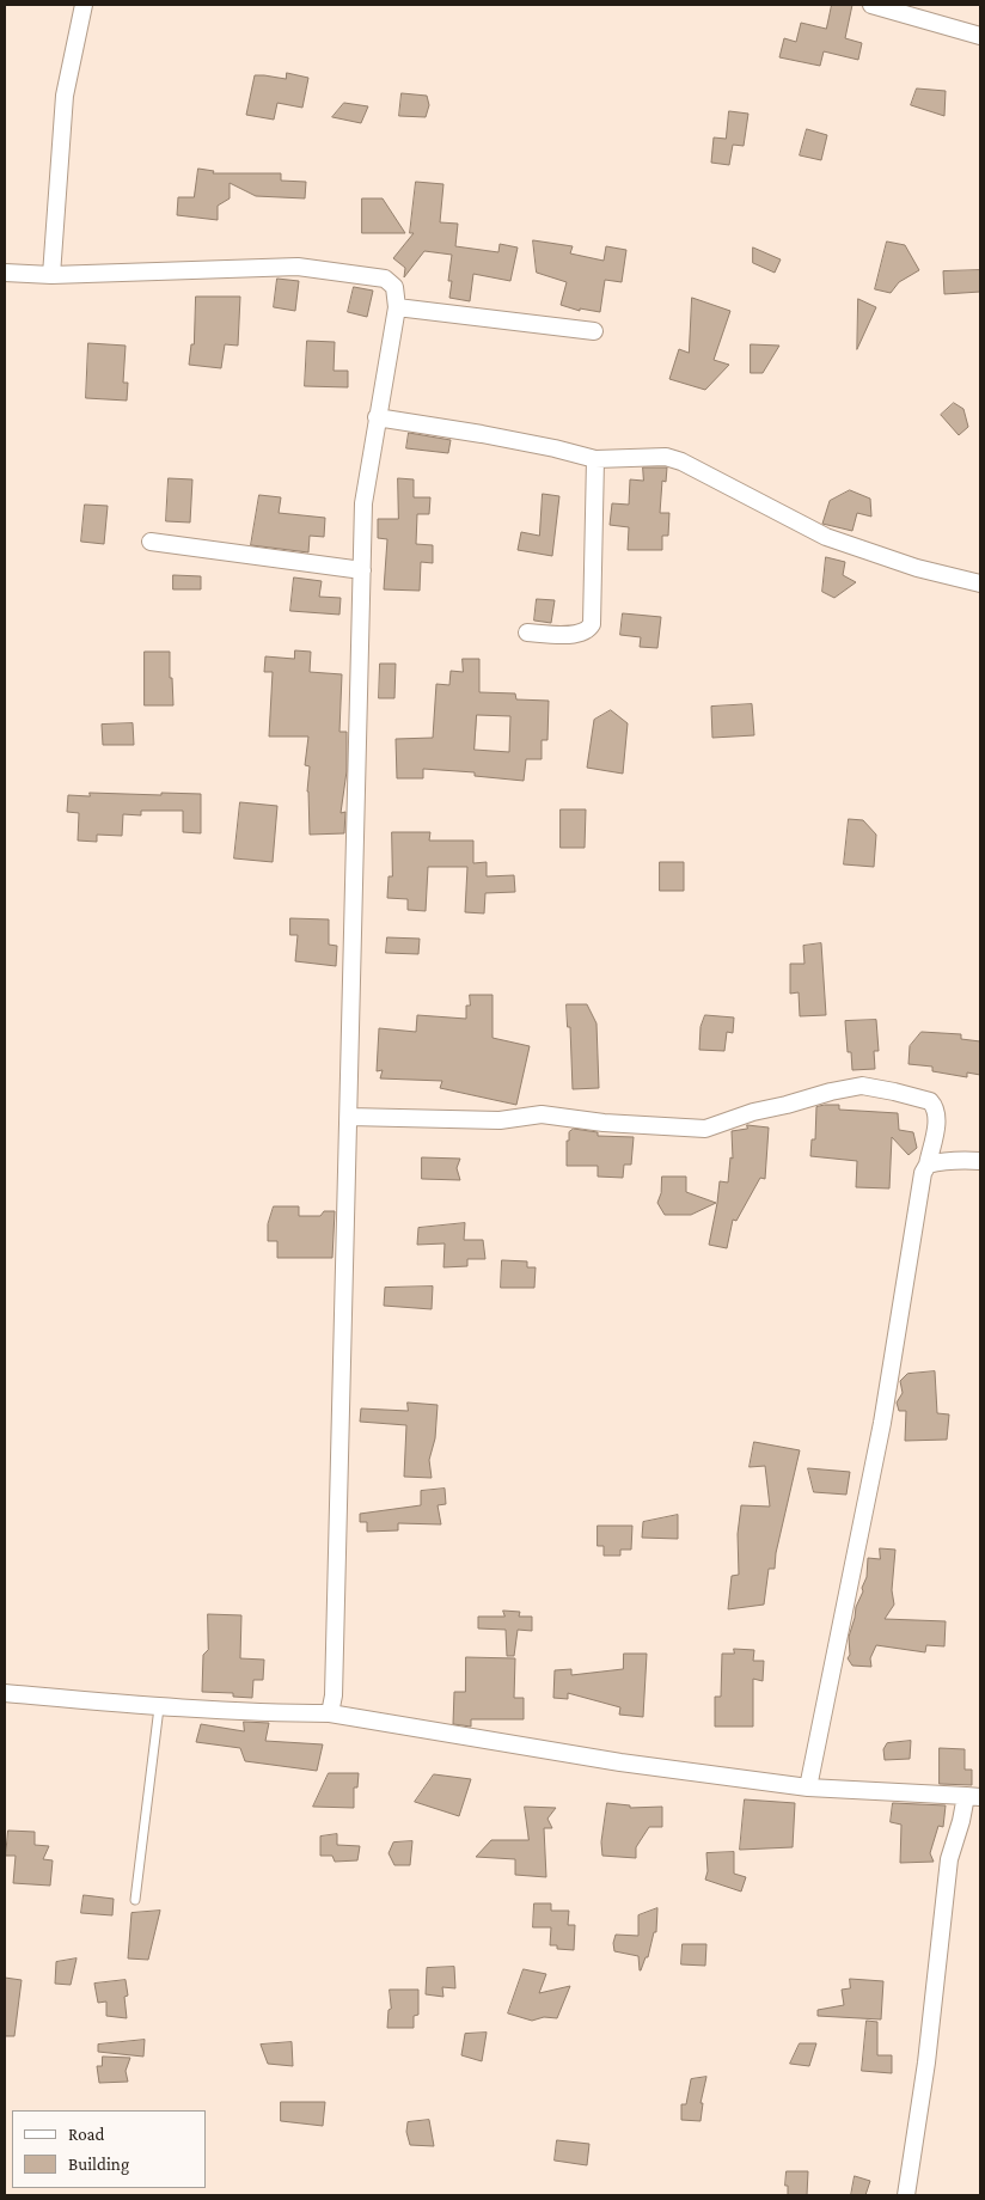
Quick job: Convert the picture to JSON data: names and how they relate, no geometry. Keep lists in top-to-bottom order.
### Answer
{
  "legend": ["Road", "Building"]
}
